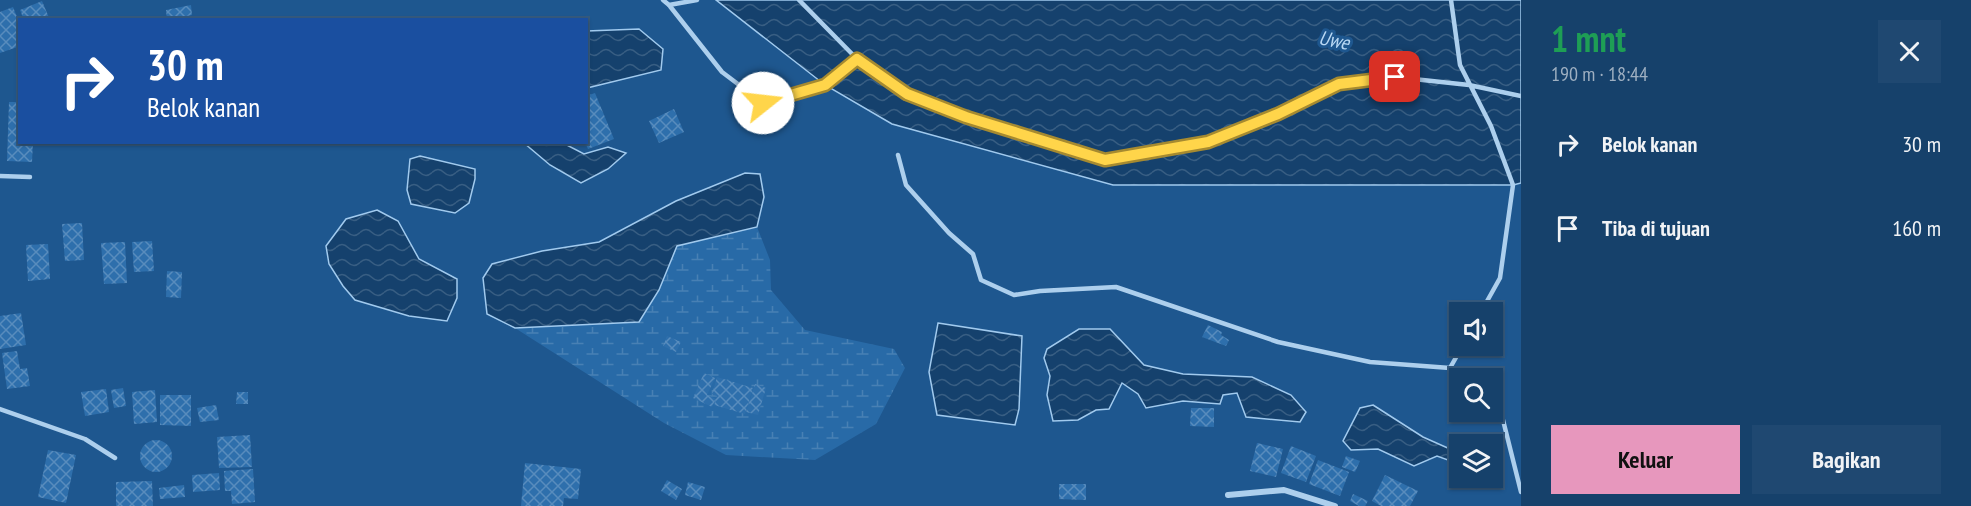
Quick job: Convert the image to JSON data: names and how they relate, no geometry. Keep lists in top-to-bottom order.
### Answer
{
  "water": ["Uwe"],
  "page": {
    "heading": ["1 mnt", "190 m · 18:44"],
    "turn": ["30 m", "Belok kanan"],
    "list": [
      {
        "name": "Belok kanan",
        "value": "30 m"
      },
      {
        "name": "Tiba di tujuan",
        "value": "160 m"
      }
    ],
    "buttons": ["Keluar", "Bagikan"]
  }
}
